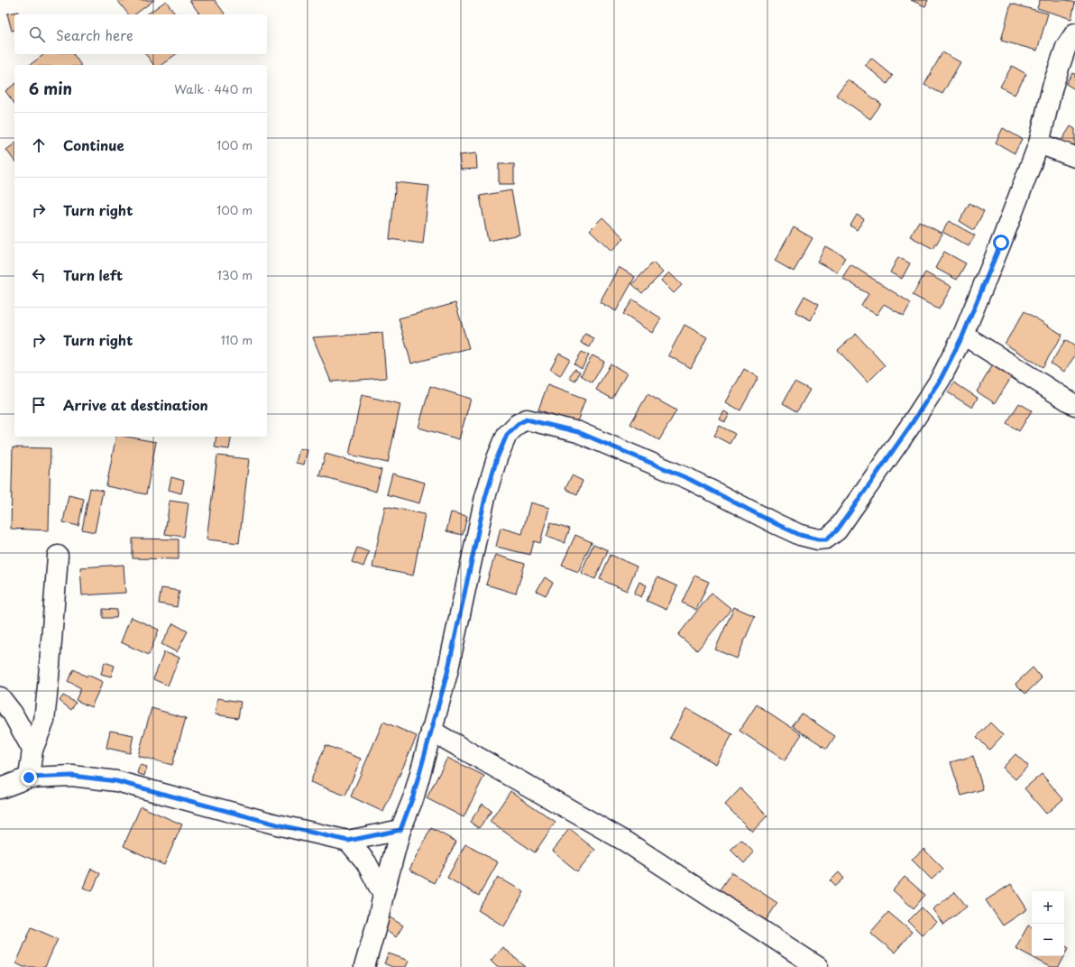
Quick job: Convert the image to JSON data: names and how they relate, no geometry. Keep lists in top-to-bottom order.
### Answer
{
  "page": {
    "search": "Search here",
    "heading": ["6 min", "Walk · 440 m"],
    "list": [
      ["Continue", "100 m"],
      ["Turn right", "100 m"],
      ["Turn left", "130 m"],
      ["Turn right", "110 m"],
      "Arrive at destination"
    ],
    "map_buttons": ["+", "−"]
  }
}
